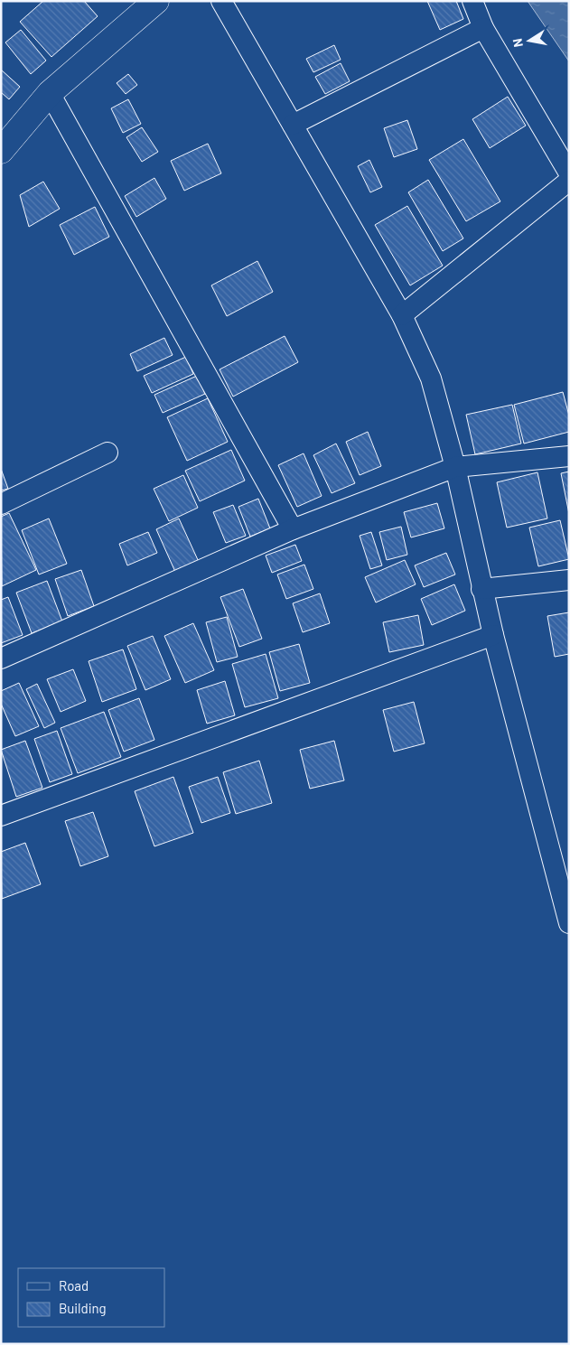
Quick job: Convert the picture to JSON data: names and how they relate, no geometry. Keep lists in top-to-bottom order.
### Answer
{
  "legend": ["Road", "Building"],
  "north": "left"
}
